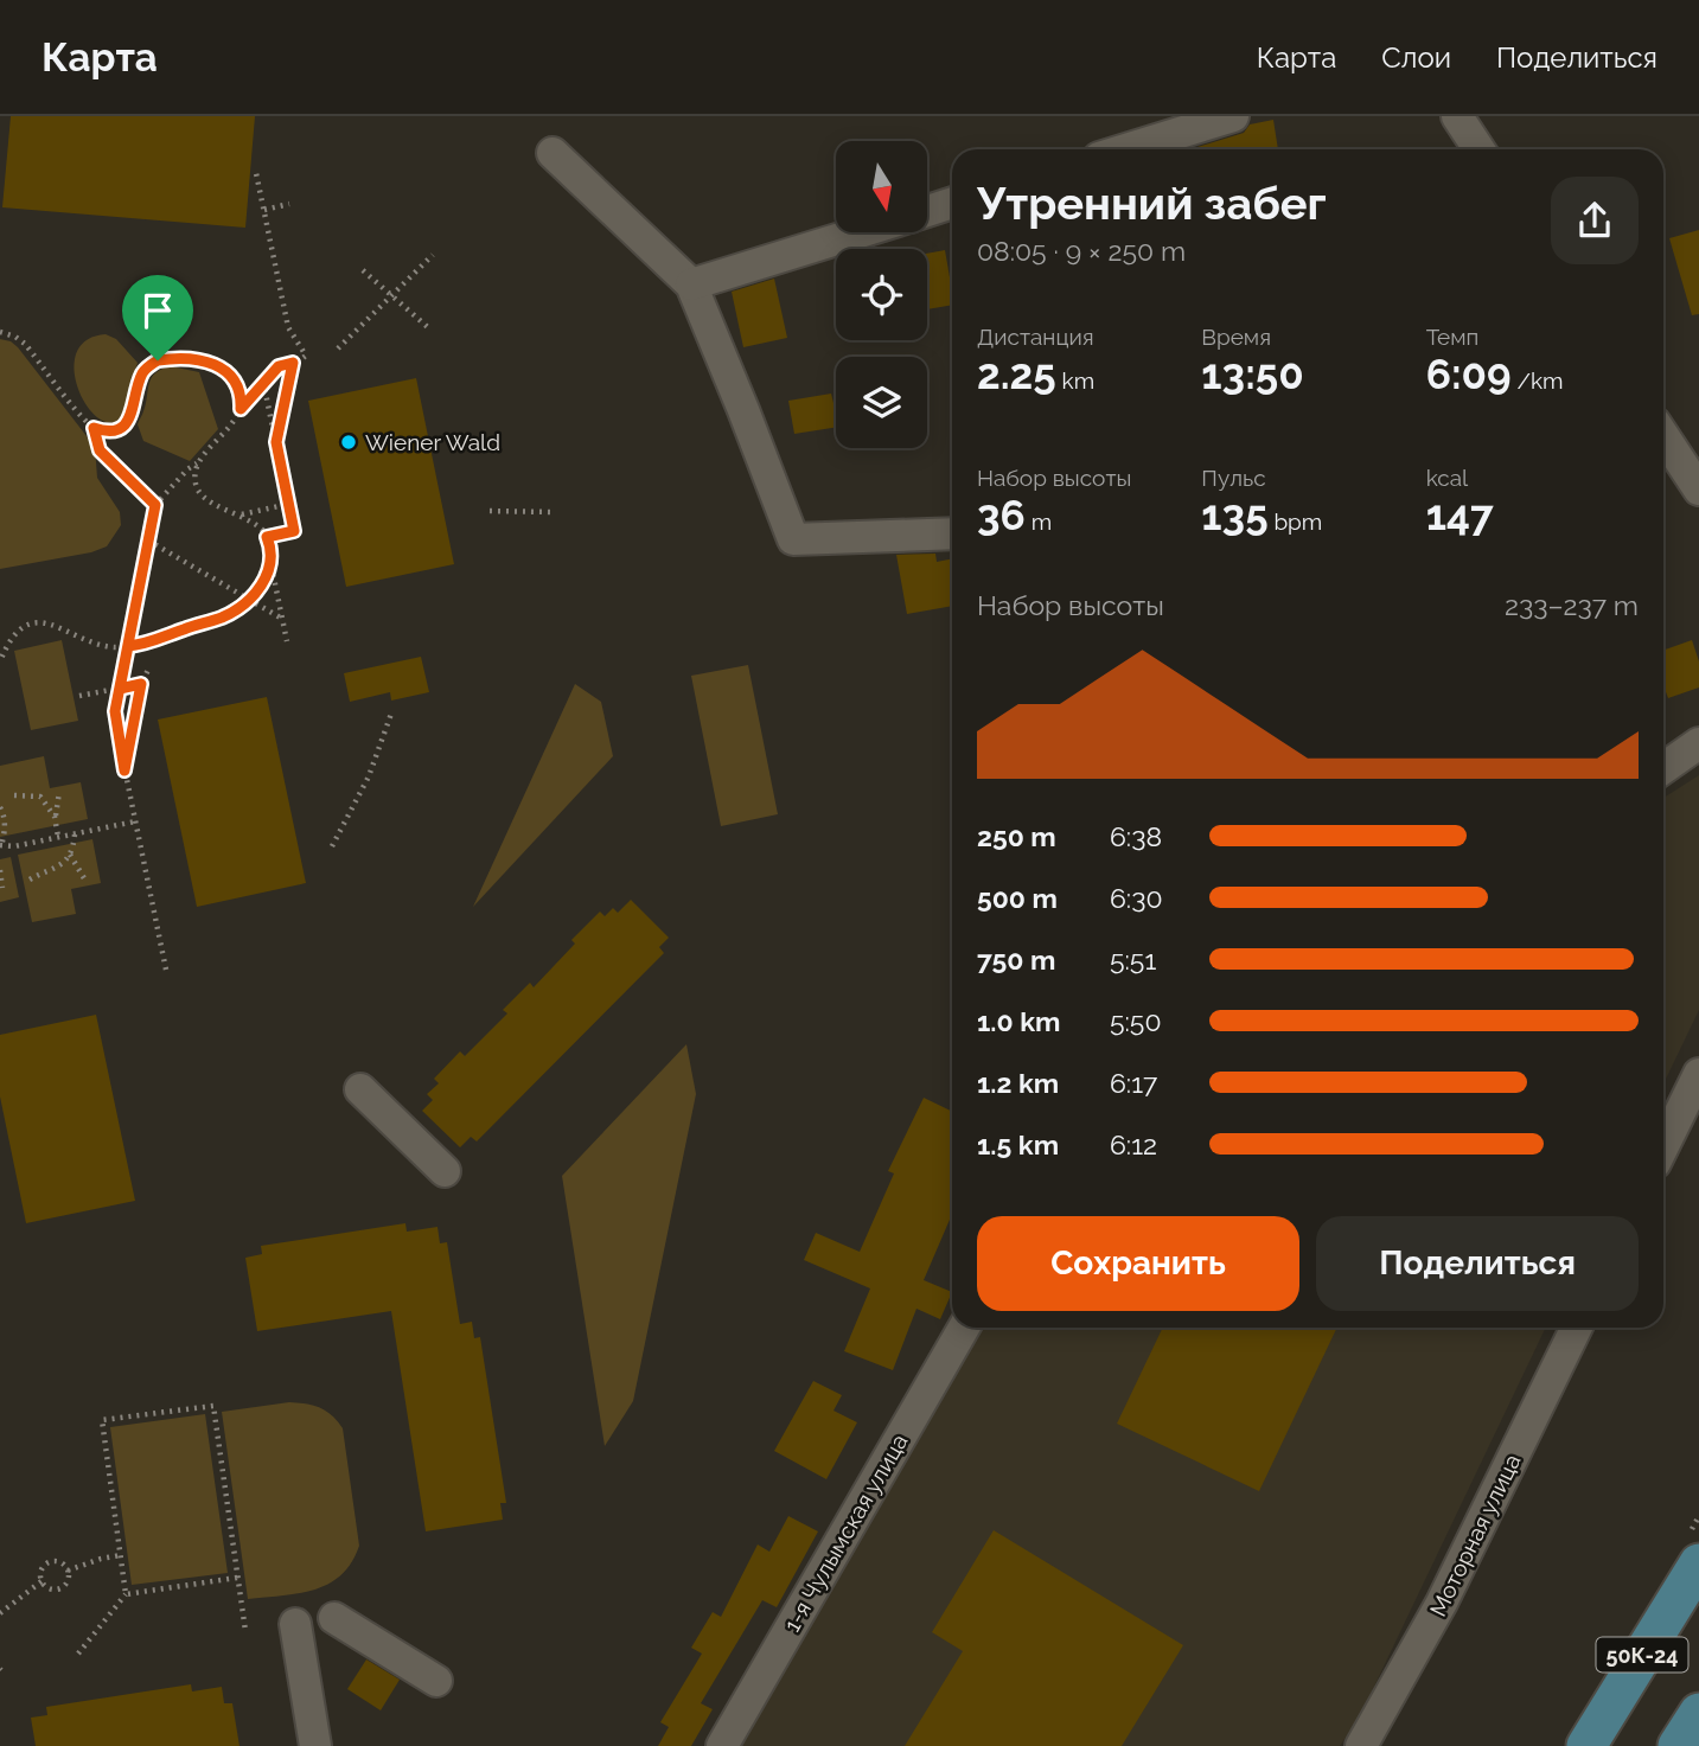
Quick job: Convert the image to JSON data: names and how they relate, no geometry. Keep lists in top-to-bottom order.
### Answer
{
  "streets": {
    "main road": ["50К-24"],
    "street": ["1-я Чулымская улица", "Моторная улица"]
  },
  "places": ["Wiener Wald"],
  "north": "bottom",
  "page": {
    "header": "Карта",
    "nav": ["Карта", "Слои", "Поделиться"],
    "heading": ["Утренний забег", "08:05 · 9 × 250 m"],
    "stats": [
      ["Дистанция", "2.25 km"],
      ["Время", "13:50"],
      ["Темп", "6:09 /km"],
      ["Набор высоты", "36 m"],
      ["Пульс", "135 bpm"],
      ["kcal", "147"]
    ],
    "chart": ["Набор высоты", "233–237 m"],
    "list": [
      {
        "name": "250 m",
        "note": "6:38"
      },
      {
        "name": "500 m",
        "note": "6:30"
      },
      {
        "name": "750 m",
        "note": "5:51"
      },
      {
        "name": "1.0 km",
        "note": "5:50"
      },
      {
        "name": "1.2 km",
        "note": "6:17"
      },
      {
        "name": "1.5 km",
        "note": "6:12"
      }
    ],
    "buttons": ["Сохранить", "Поделиться"]
  }
}
